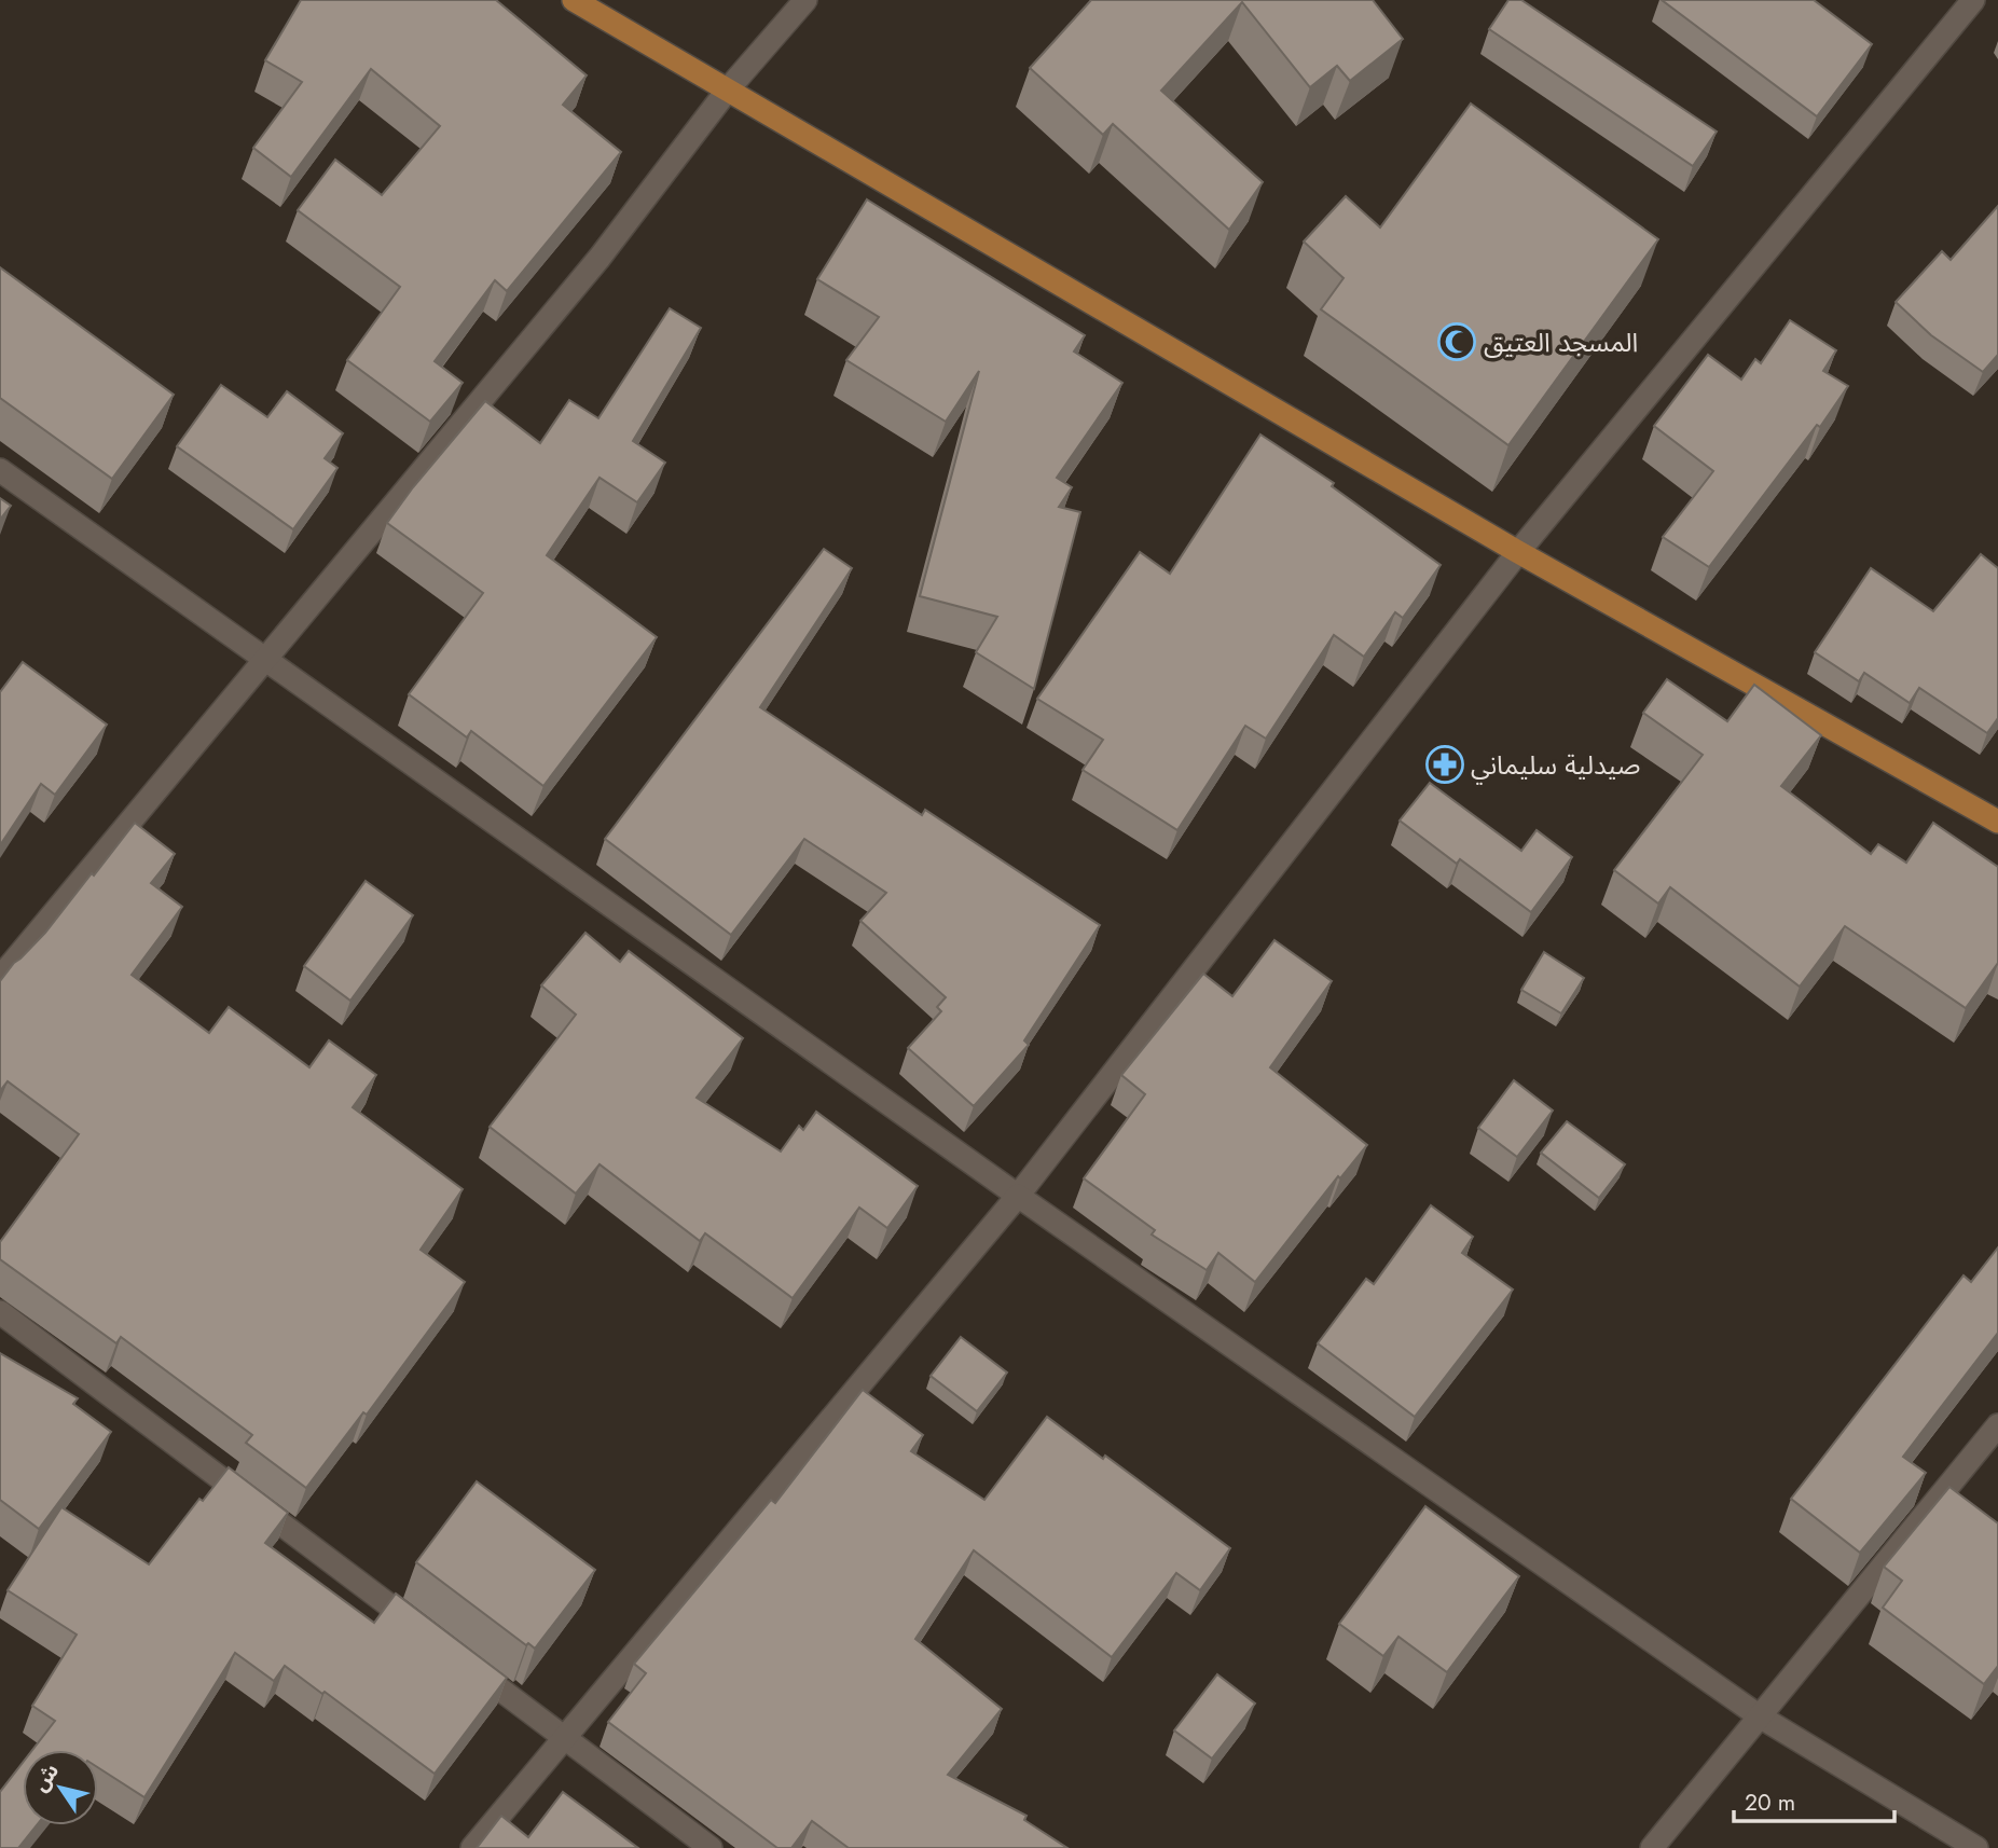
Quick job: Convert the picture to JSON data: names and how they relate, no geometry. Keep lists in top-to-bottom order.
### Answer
{
  "places": {
    "mosque": ["المسجد العتيق"],
    "pharmacy": ["صيدلية سليماني"]
  },
  "scale_bar": "20 m",
  "north": "top left"
}
